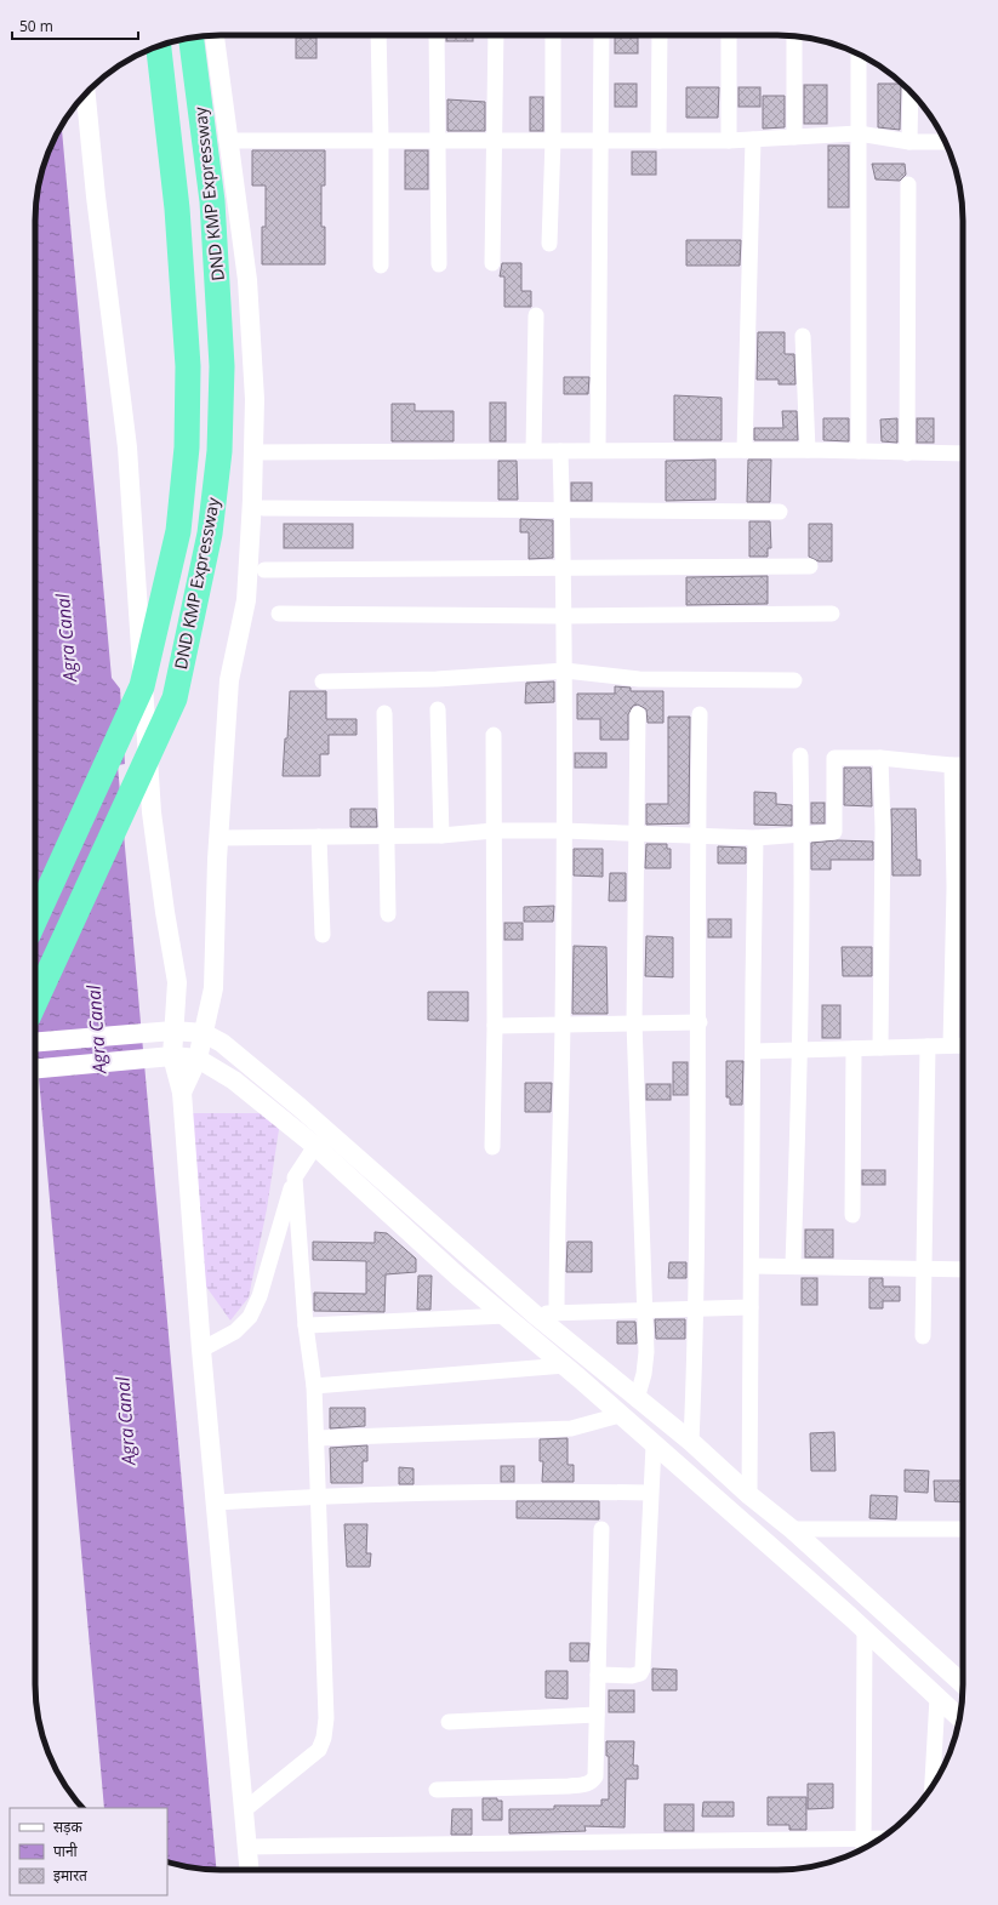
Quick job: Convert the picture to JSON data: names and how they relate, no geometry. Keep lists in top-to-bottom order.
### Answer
{
  "streets": {
    "highway": ["DND KMP Expressway"]
  },
  "water": ["Agra Canal"],
  "legend": ["सड़क", "पानी", "इमारत"],
  "scale_bar": "50 m"
}
